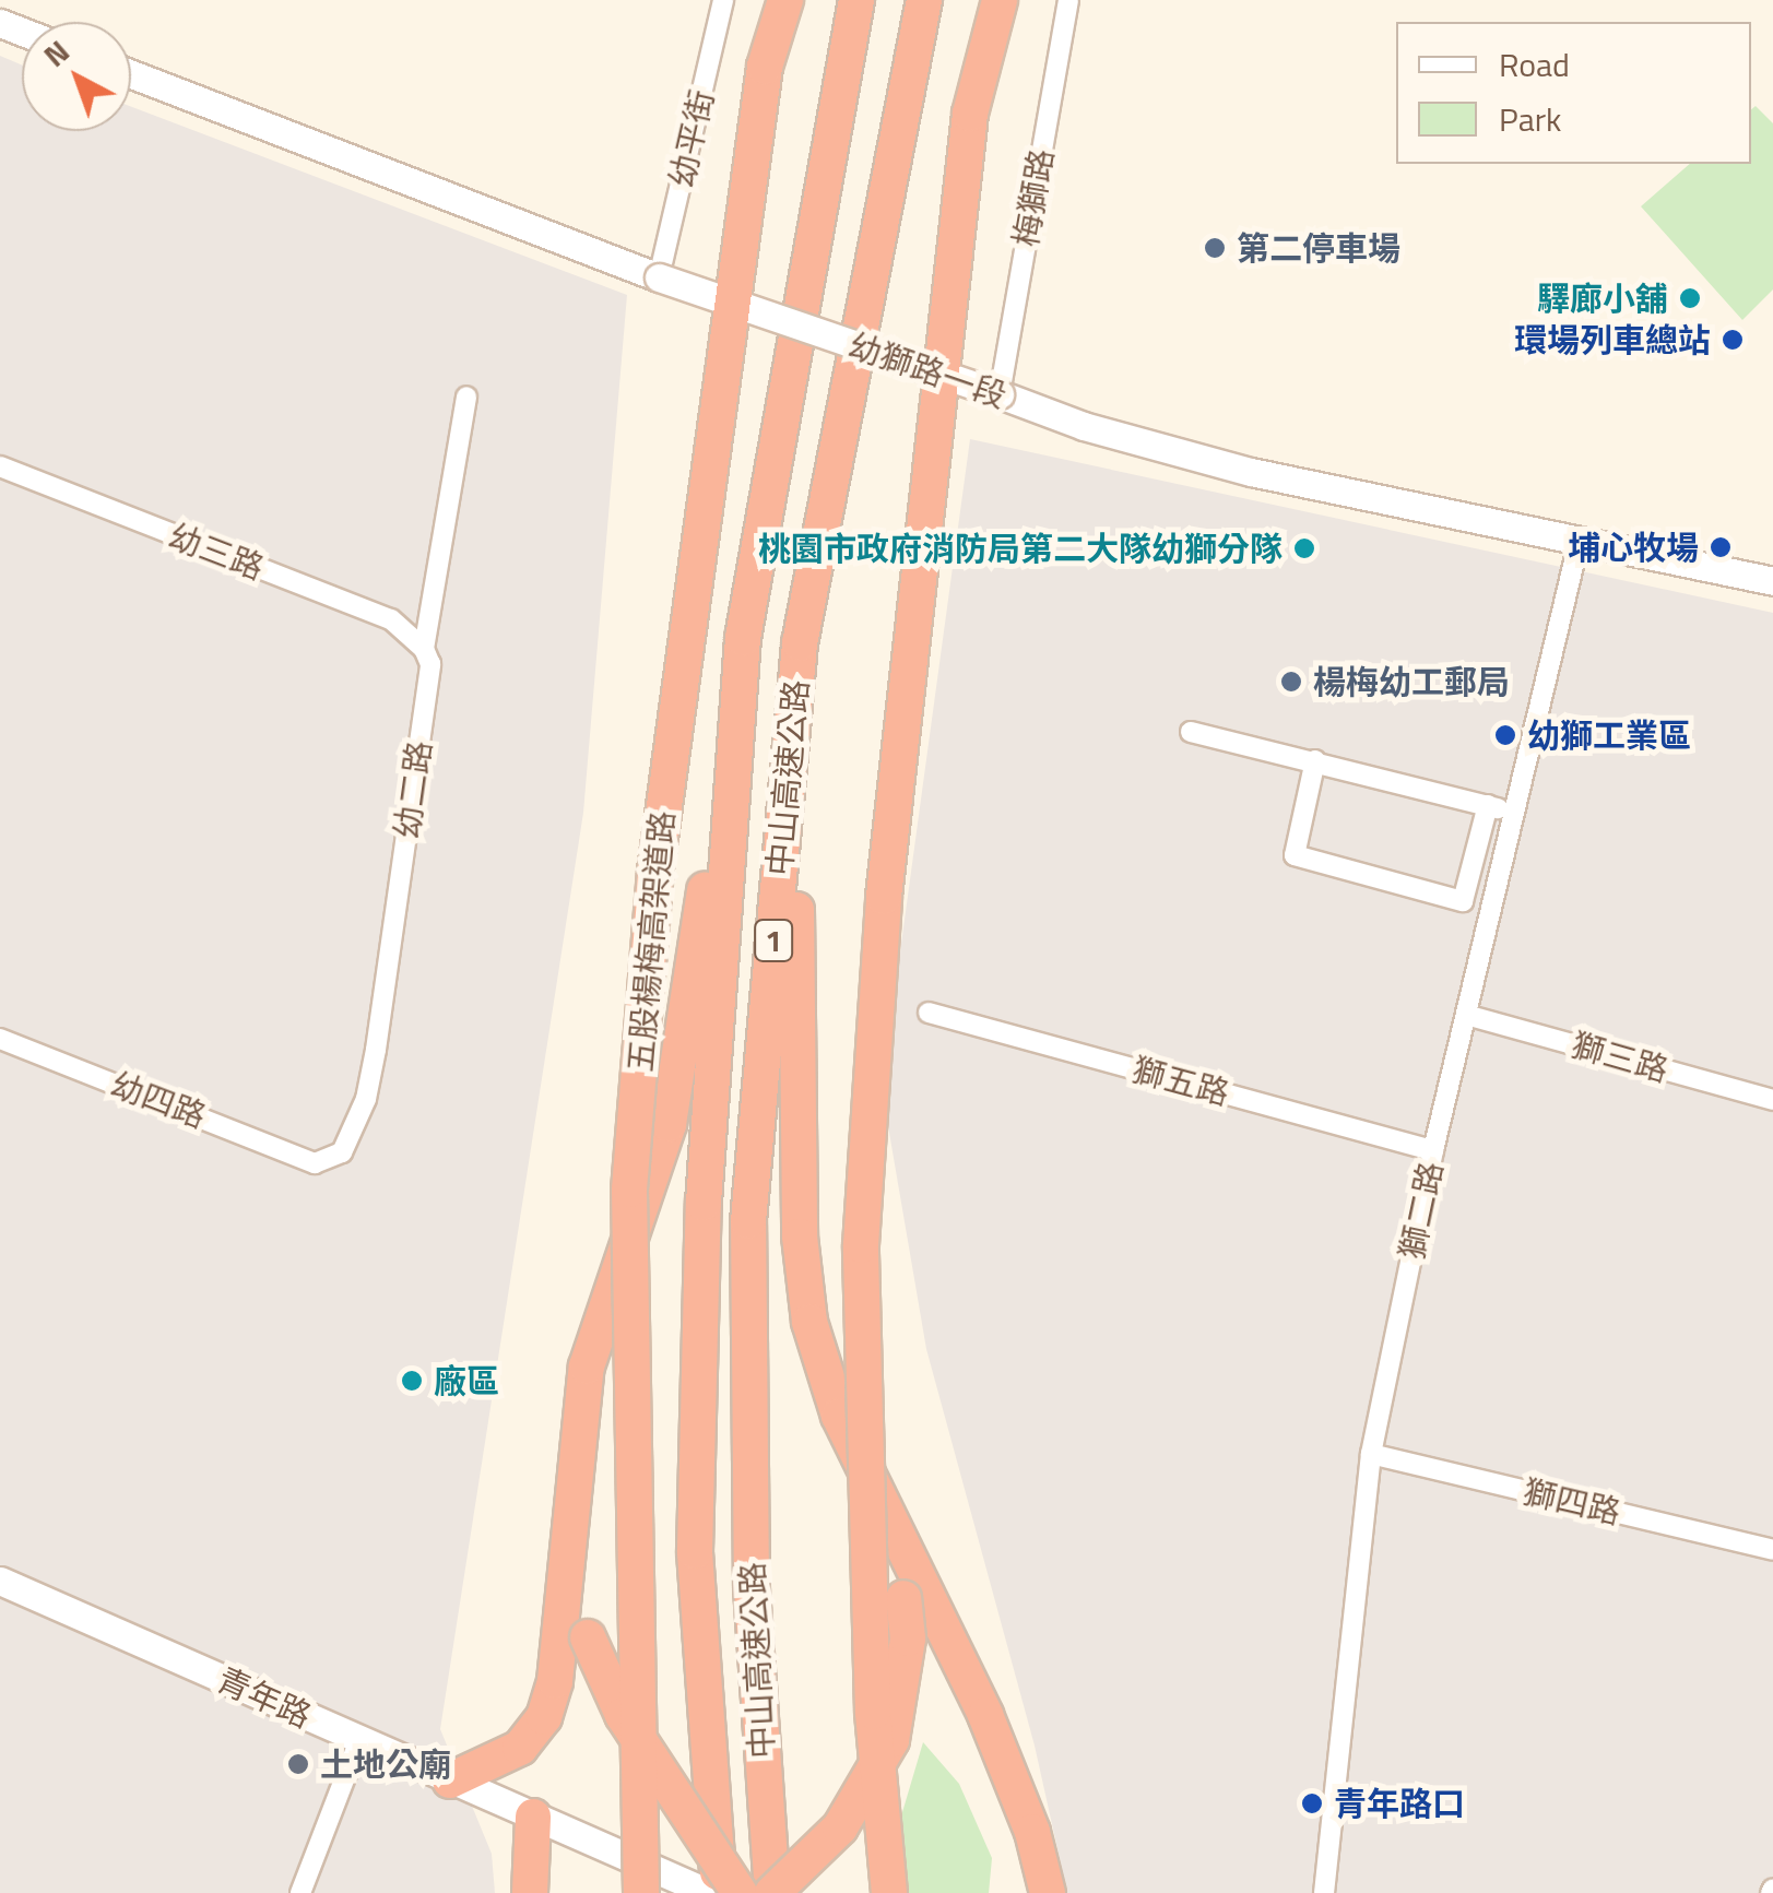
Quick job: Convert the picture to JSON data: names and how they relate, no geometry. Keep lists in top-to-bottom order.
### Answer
{
  "streets": {
    "highway": ["中山高速公路", "1", "五股楊梅高架道路"],
    "street": [
      "幼平街",
      "梅獅路",
      "幼獅路一段",
      "幼三路",
      "幼二路",
      "獅三路",
      "獅五路",
      "幼四路",
      "獅二路",
      "獅四路",
      "青年路"
    ]
  },
  "crossings": [
    ["幼平街", "幼獅路一段"],
    ["梅獅路", "幼獅路一段"],
    ["幼獅路一段", "獅二路"],
    ["幼三路", "幼二路"],
    ["幼二路", "幼四路"],
    ["獅三路", "獅二路"],
    ["獅五路", "獅二路"],
    ["獅二路", "獅四路"]
  ],
  "places": [
    "第二停車場",
    "驛廊小舖",
    "環場列車總站",
    "埔心牧場",
    "桃園市政府消防局第二大隊幼獅分隊",
    "楊梅幼工郵局",
    "幼獅工業區",
    "廠區",
    "土地公廟",
    "青年路口"
  ],
  "legend": ["Road", "Park"],
  "north": "top left"
}
